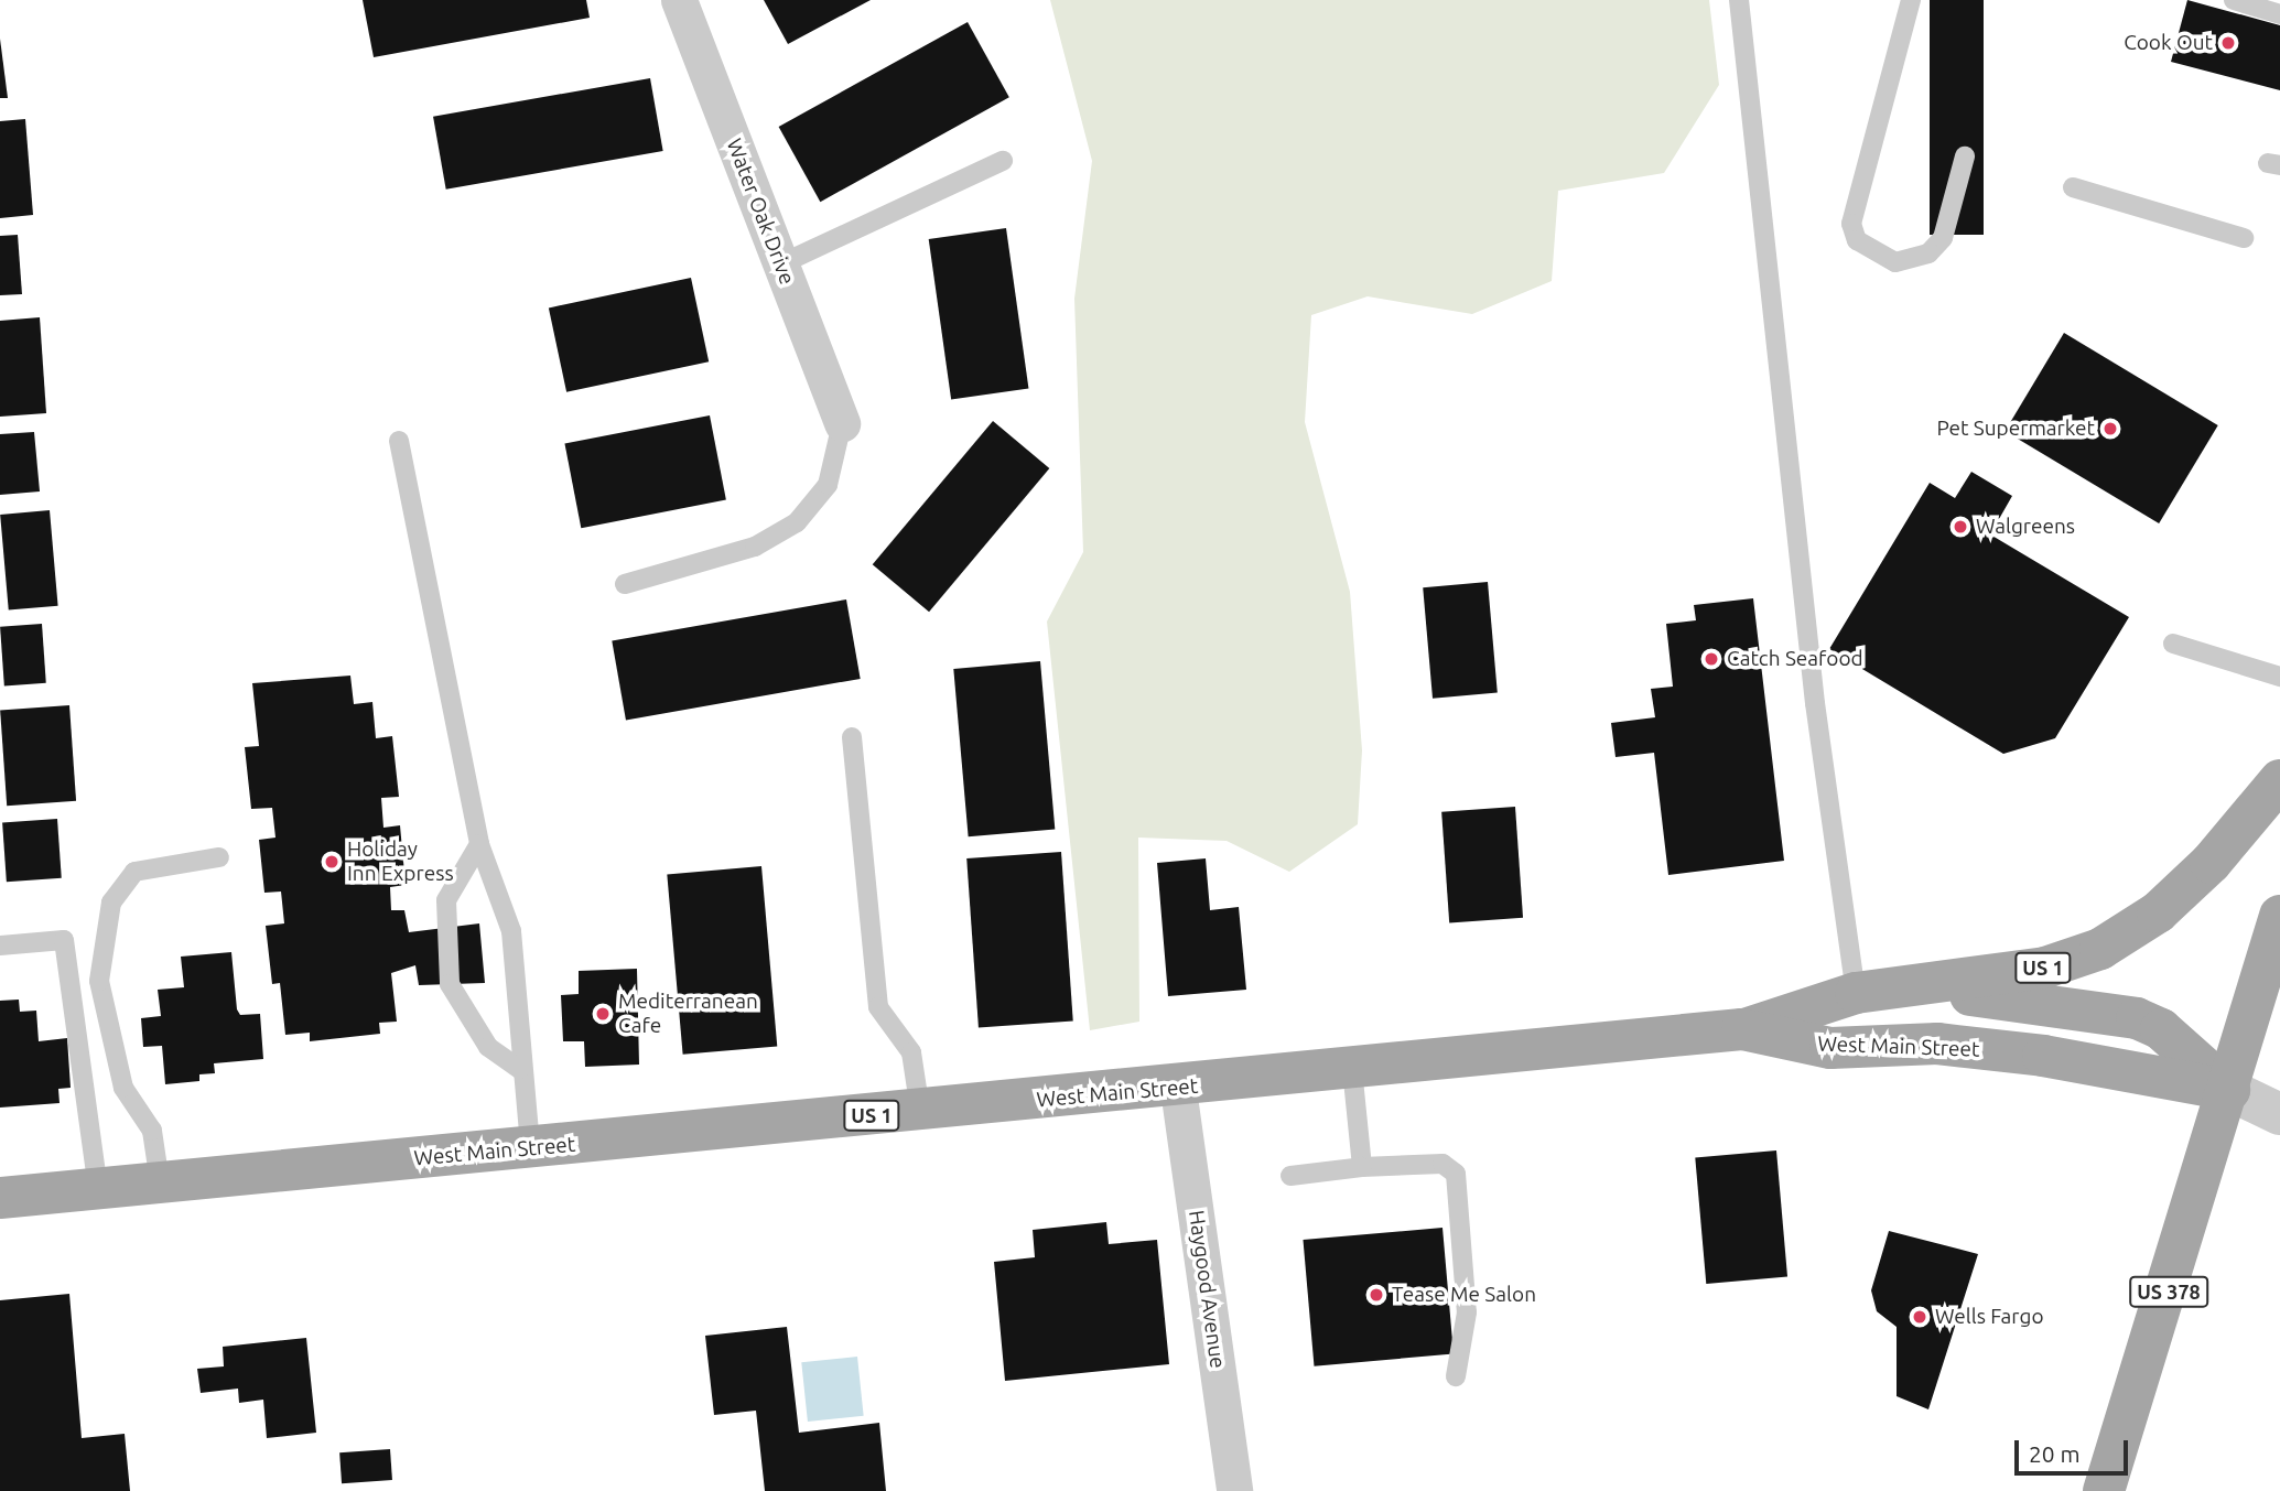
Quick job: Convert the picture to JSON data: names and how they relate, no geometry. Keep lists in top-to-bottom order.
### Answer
{
  "streets": {
    "main road": ["US 1", "West Main Street", "US 378"],
    "street": ["Water Oak Drive", "Haygood Avenue"]
  },
  "crossings": [
    ["US 1", "West Main Street"],
    ["West Main Street", "Haygood Avenue"],
    ["West Main Street", "US 378"]
  ],
  "places": [
    "Cook Out",
    "Pet Supermarket",
    "Walgreens",
    "Catch Seafood",
    "Holiday Inn Express",
    "Mediterranean Cafe",
    "Tease Me Salon",
    "Wells Fargo"
  ],
  "scale_bar": "20 m"
}
